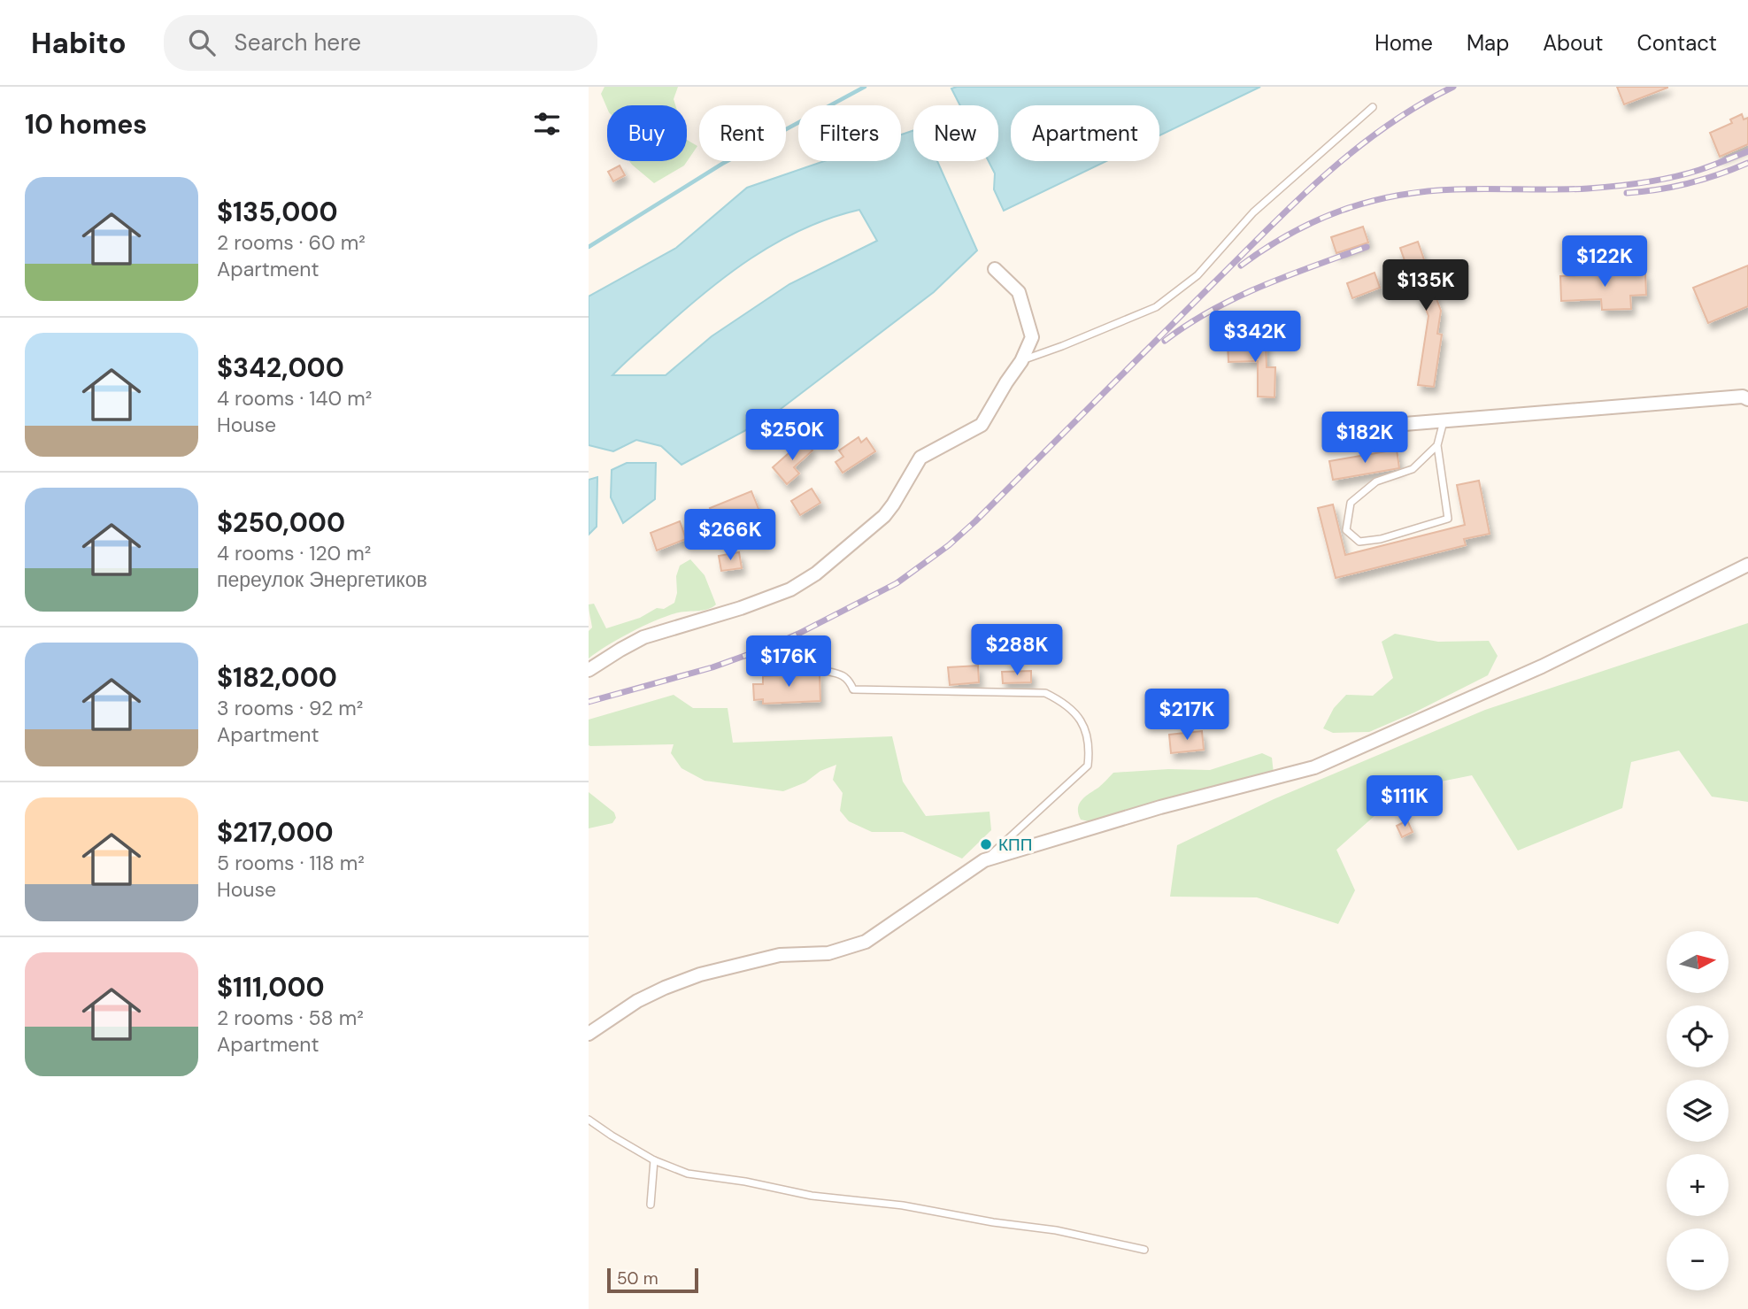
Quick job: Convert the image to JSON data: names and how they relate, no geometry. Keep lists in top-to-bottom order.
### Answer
{
  "places": ["КПП"],
  "scale_bar": "50 m",
  "north": "right",
  "page": {
    "header": "Habito",
    "search": "Search here",
    "nav": [
      "Home",
      "Map",
      "About",
      "Contact"
    ],
    "heading": "10 homes",
    "chip": [
      "Buy",
      "Rent",
      "Filters",
      "New",
      "Apartment"
    ],
    "list": [
      {
        "name": "$135,000",
        "note": "2 rooms · 60 m² · Apartment"
      },
      {
        "name": "$342,000",
        "note": "4 rooms · 140 m² · House"
      },
      {
        "name": "$250,000",
        "note": "4 rooms · 120 m² · переулок Энергетиков"
      },
      {
        "name": "$182,000",
        "note": "3 rooms · 92 m² · Apartment"
      },
      {
        "name": "$217,000",
        "note": "5 rooms · 118 m² · House"
      },
      {
        "name": "$111,000",
        "note": "2 rooms · 58 m² · Apartment"
      }
    ],
    "price": [
      "$122K",
      "$135K",
      "$342K",
      "$250K",
      "$182K",
      "$266K",
      "$288K",
      "$176K",
      "$217K",
      "$111K"
    ],
    "map_buttons": ["+", "−"],
    "scale": "50 m"
  }
}
